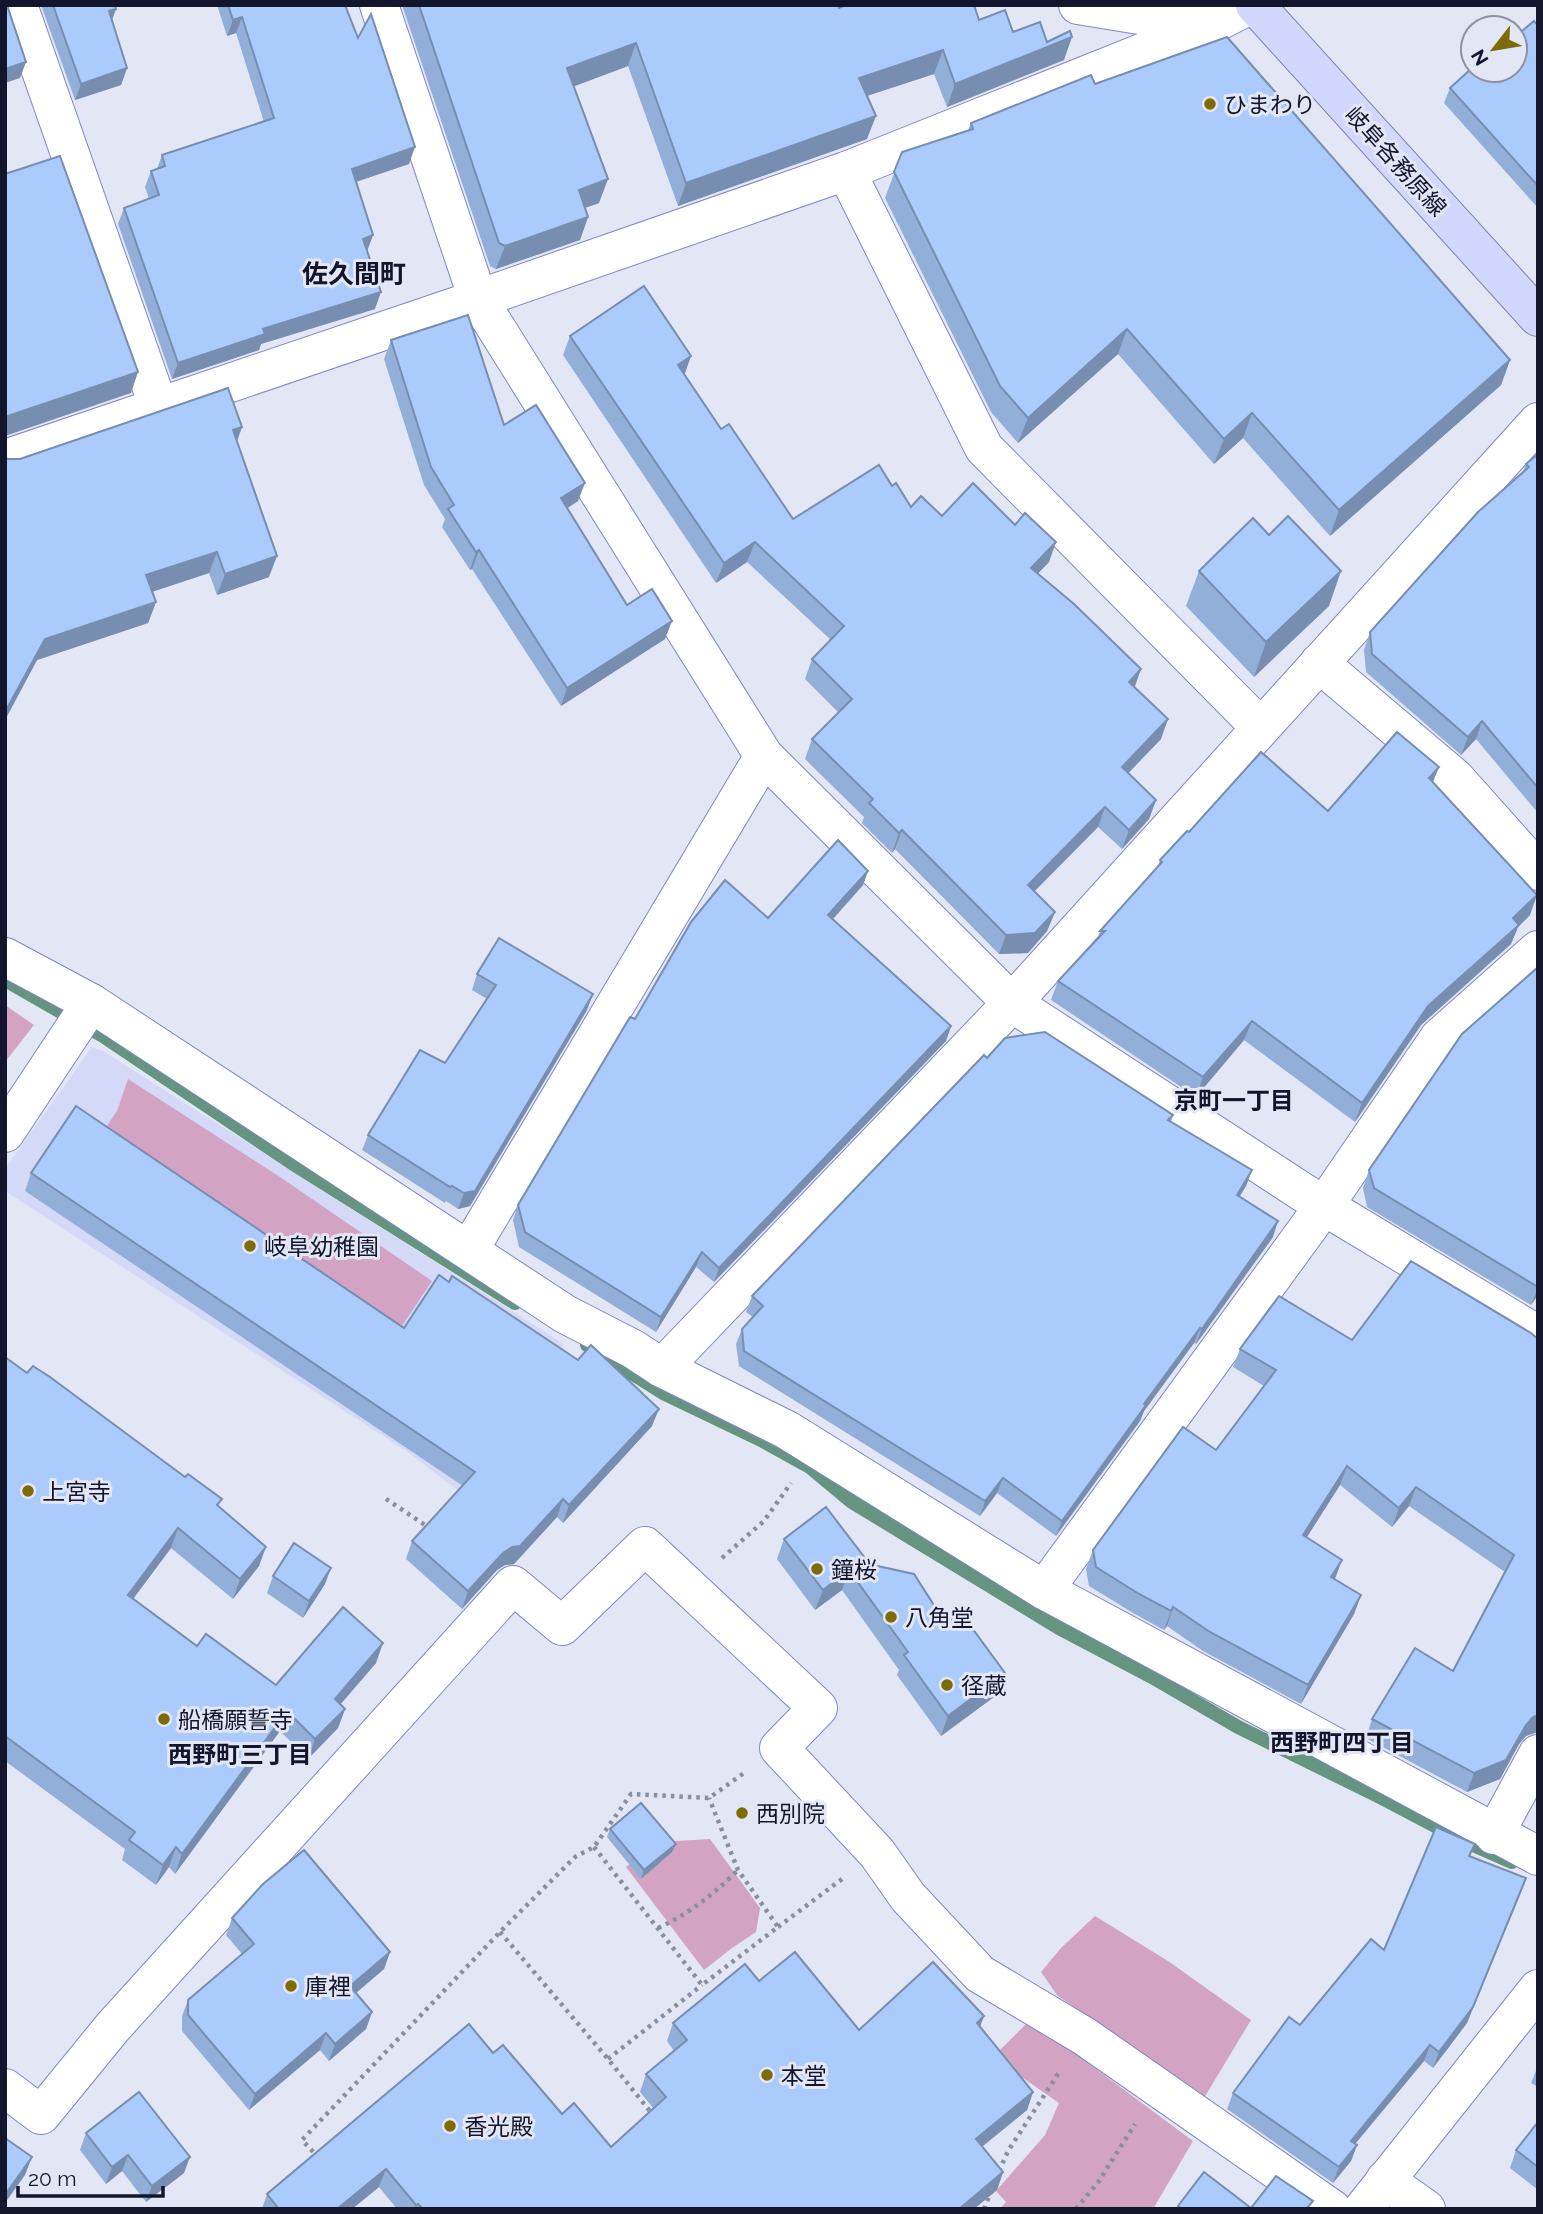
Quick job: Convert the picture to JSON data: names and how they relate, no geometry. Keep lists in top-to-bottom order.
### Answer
{
  "streets": {
    "main road": ["岐阜各務原線"]
  },
  "districts": [
    "佐久間町",
    "京町一丁目",
    "西野町四丁目",
    "西野町三丁目"
  ],
  "places": [
    "ひまわり",
    "岐阜幼稚園",
    "上宮寺",
    "鐘桜",
    "八角堂",
    "径蔵",
    "船橋願誓寺",
    "西別院",
    "庫裡",
    "本堂",
    "香光殿"
  ],
  "scale_bar": "20 m",
  "north": "bottom left"
}
